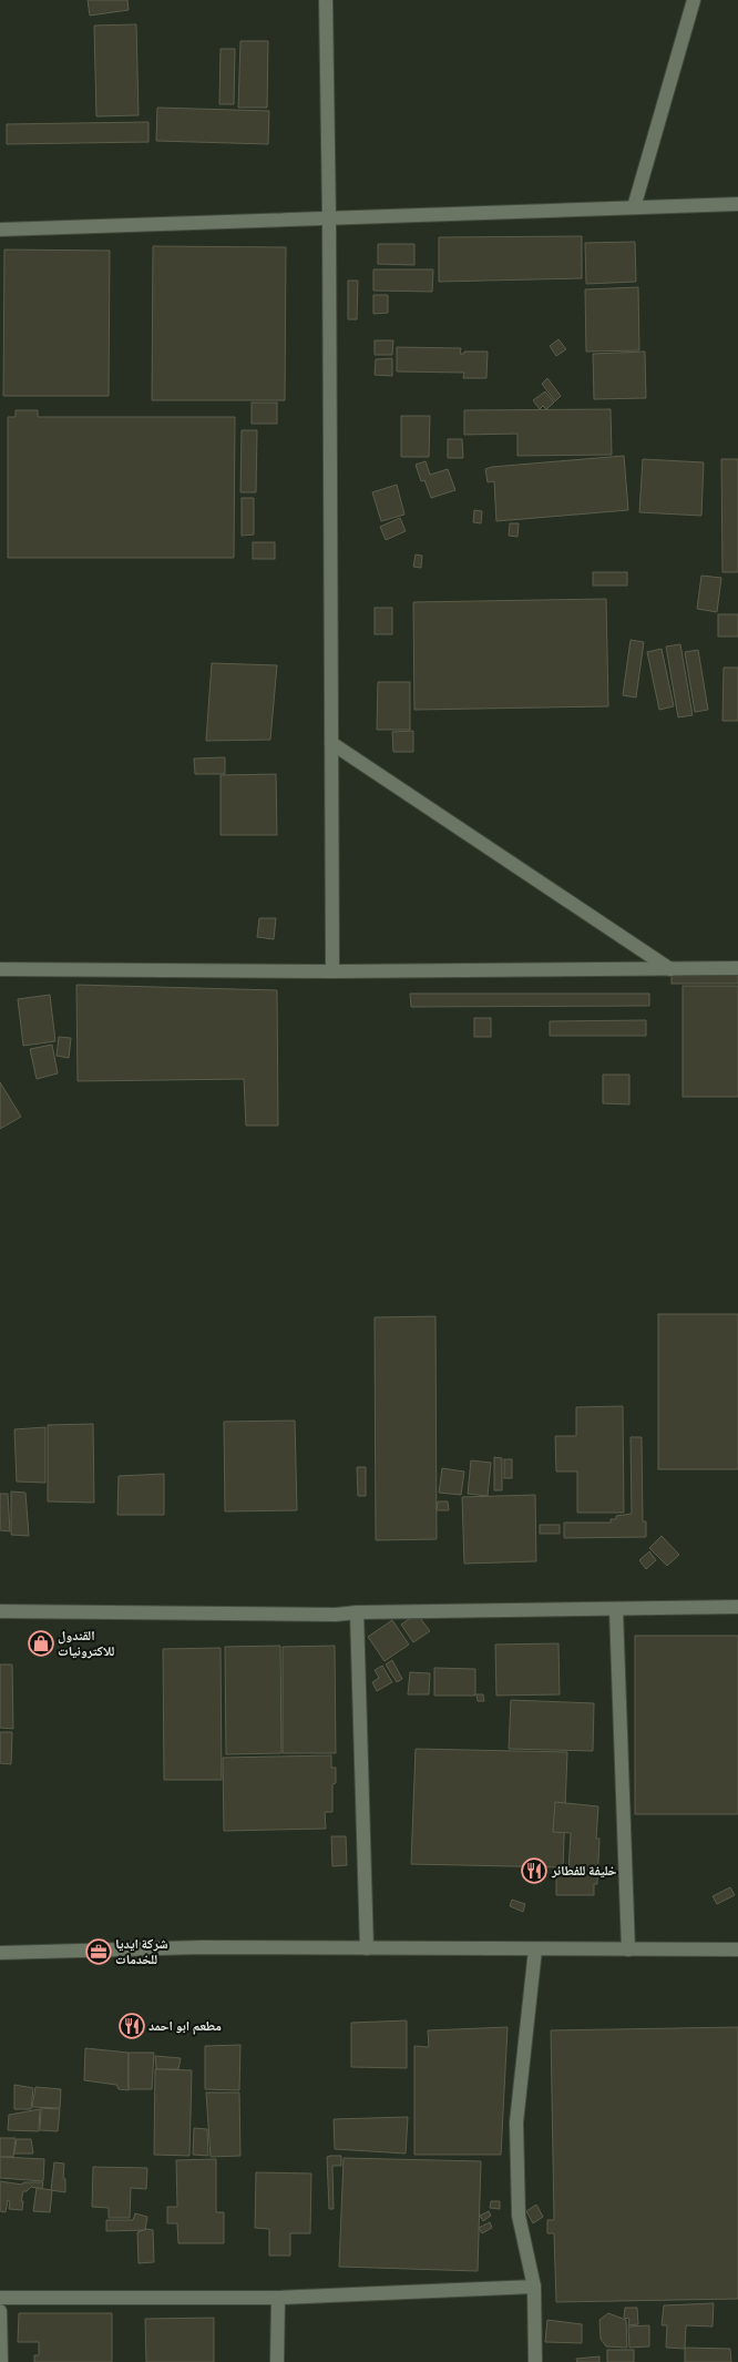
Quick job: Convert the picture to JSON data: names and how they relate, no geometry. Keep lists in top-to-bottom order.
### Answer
{
  "places": {
    "shop": ["القندول للاكترونيات"],
    "restaurant": ["خليفة للفطائر", "مطعم ابو احمد"],
    "office": ["شركة ايديا للخدمات"]
  }
}
